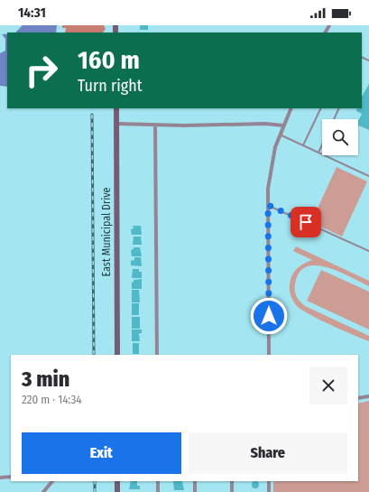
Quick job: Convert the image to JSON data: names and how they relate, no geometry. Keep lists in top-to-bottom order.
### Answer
{
  "streets": {
    "street": ["East Municipal Drive"]
  },
  "page": {
    "status": "14:31",
    "turn": ["160 m", "Turn right"],
    "heading": ["3 min", "220 m · 14:34"],
    "buttons": ["Exit", "Share"]
  }
}
